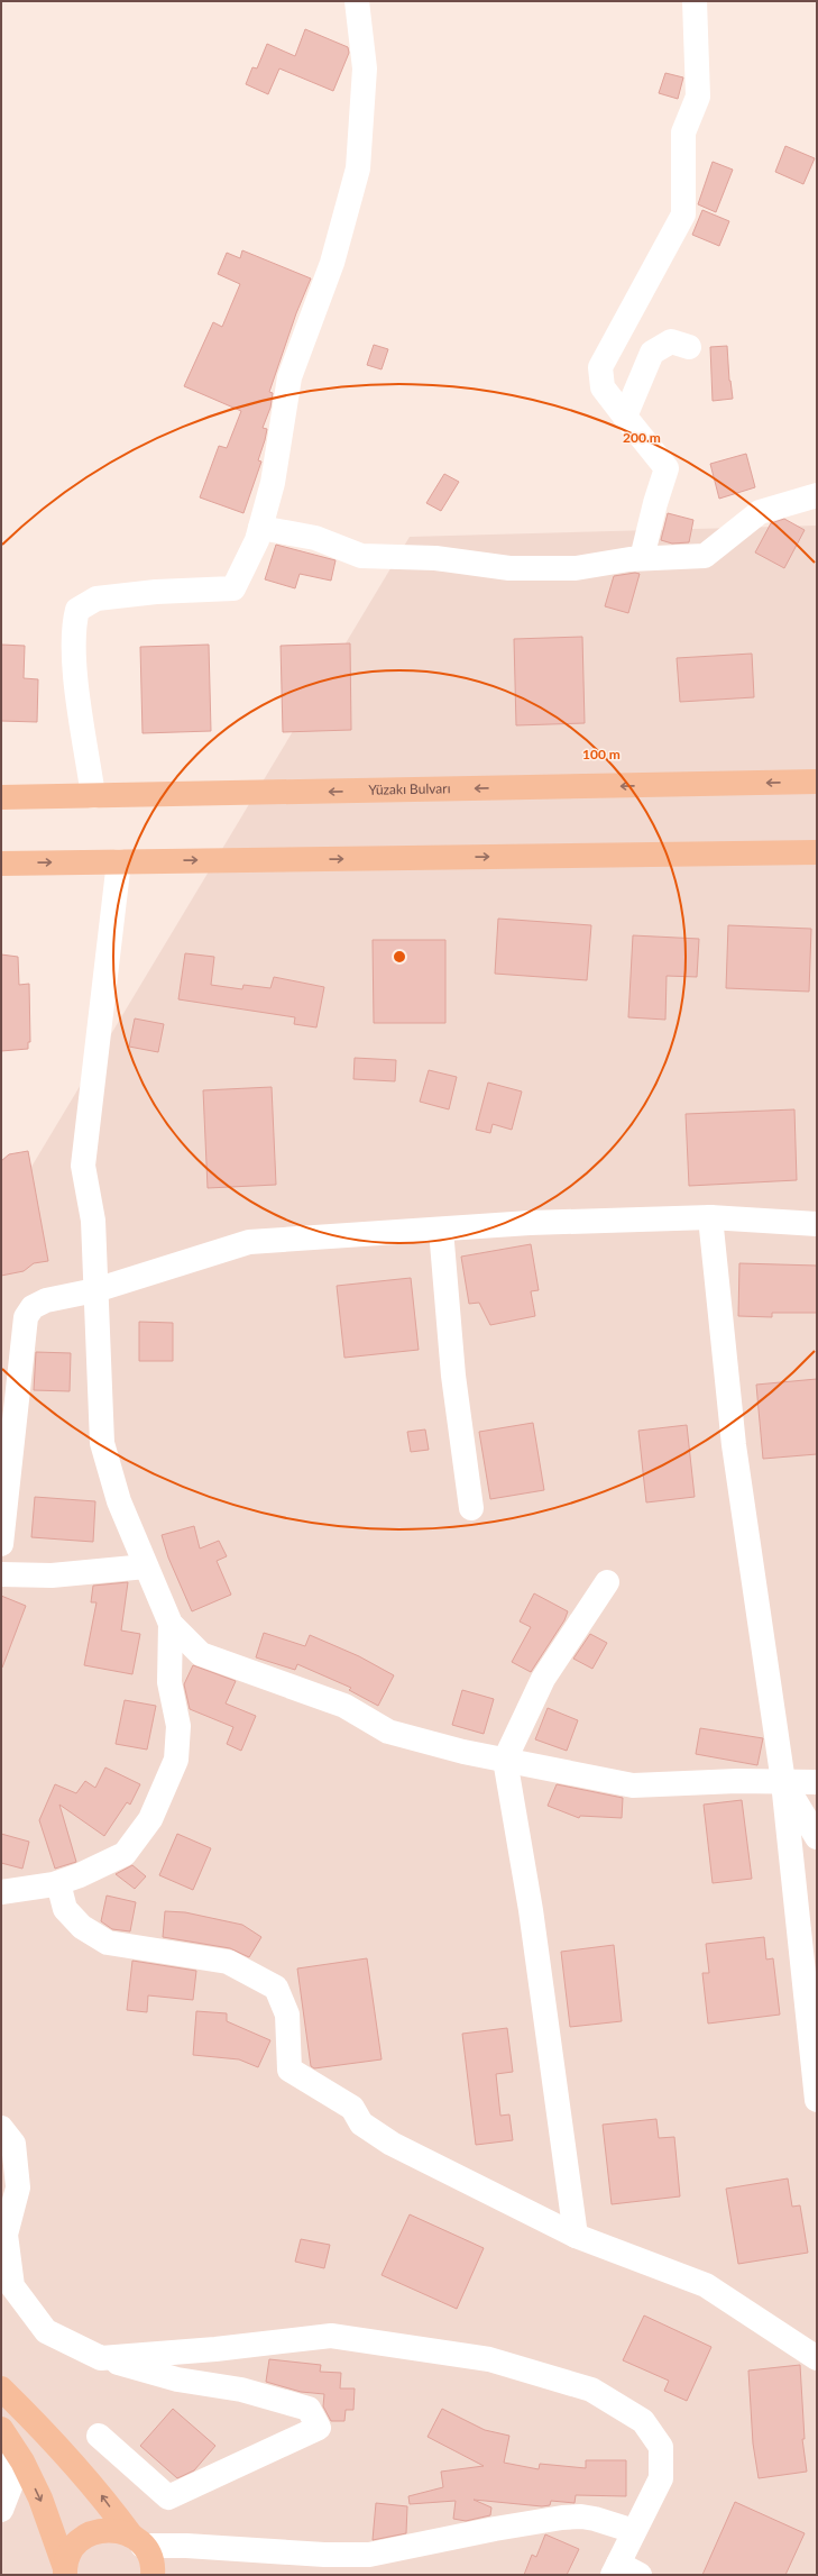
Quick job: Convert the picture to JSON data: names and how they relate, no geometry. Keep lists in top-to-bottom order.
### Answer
{
  "streets": {
    "main road": ["Yüzakı Bulvarı"]
  },
  "rings": ["200 m", "100 m"]
}
